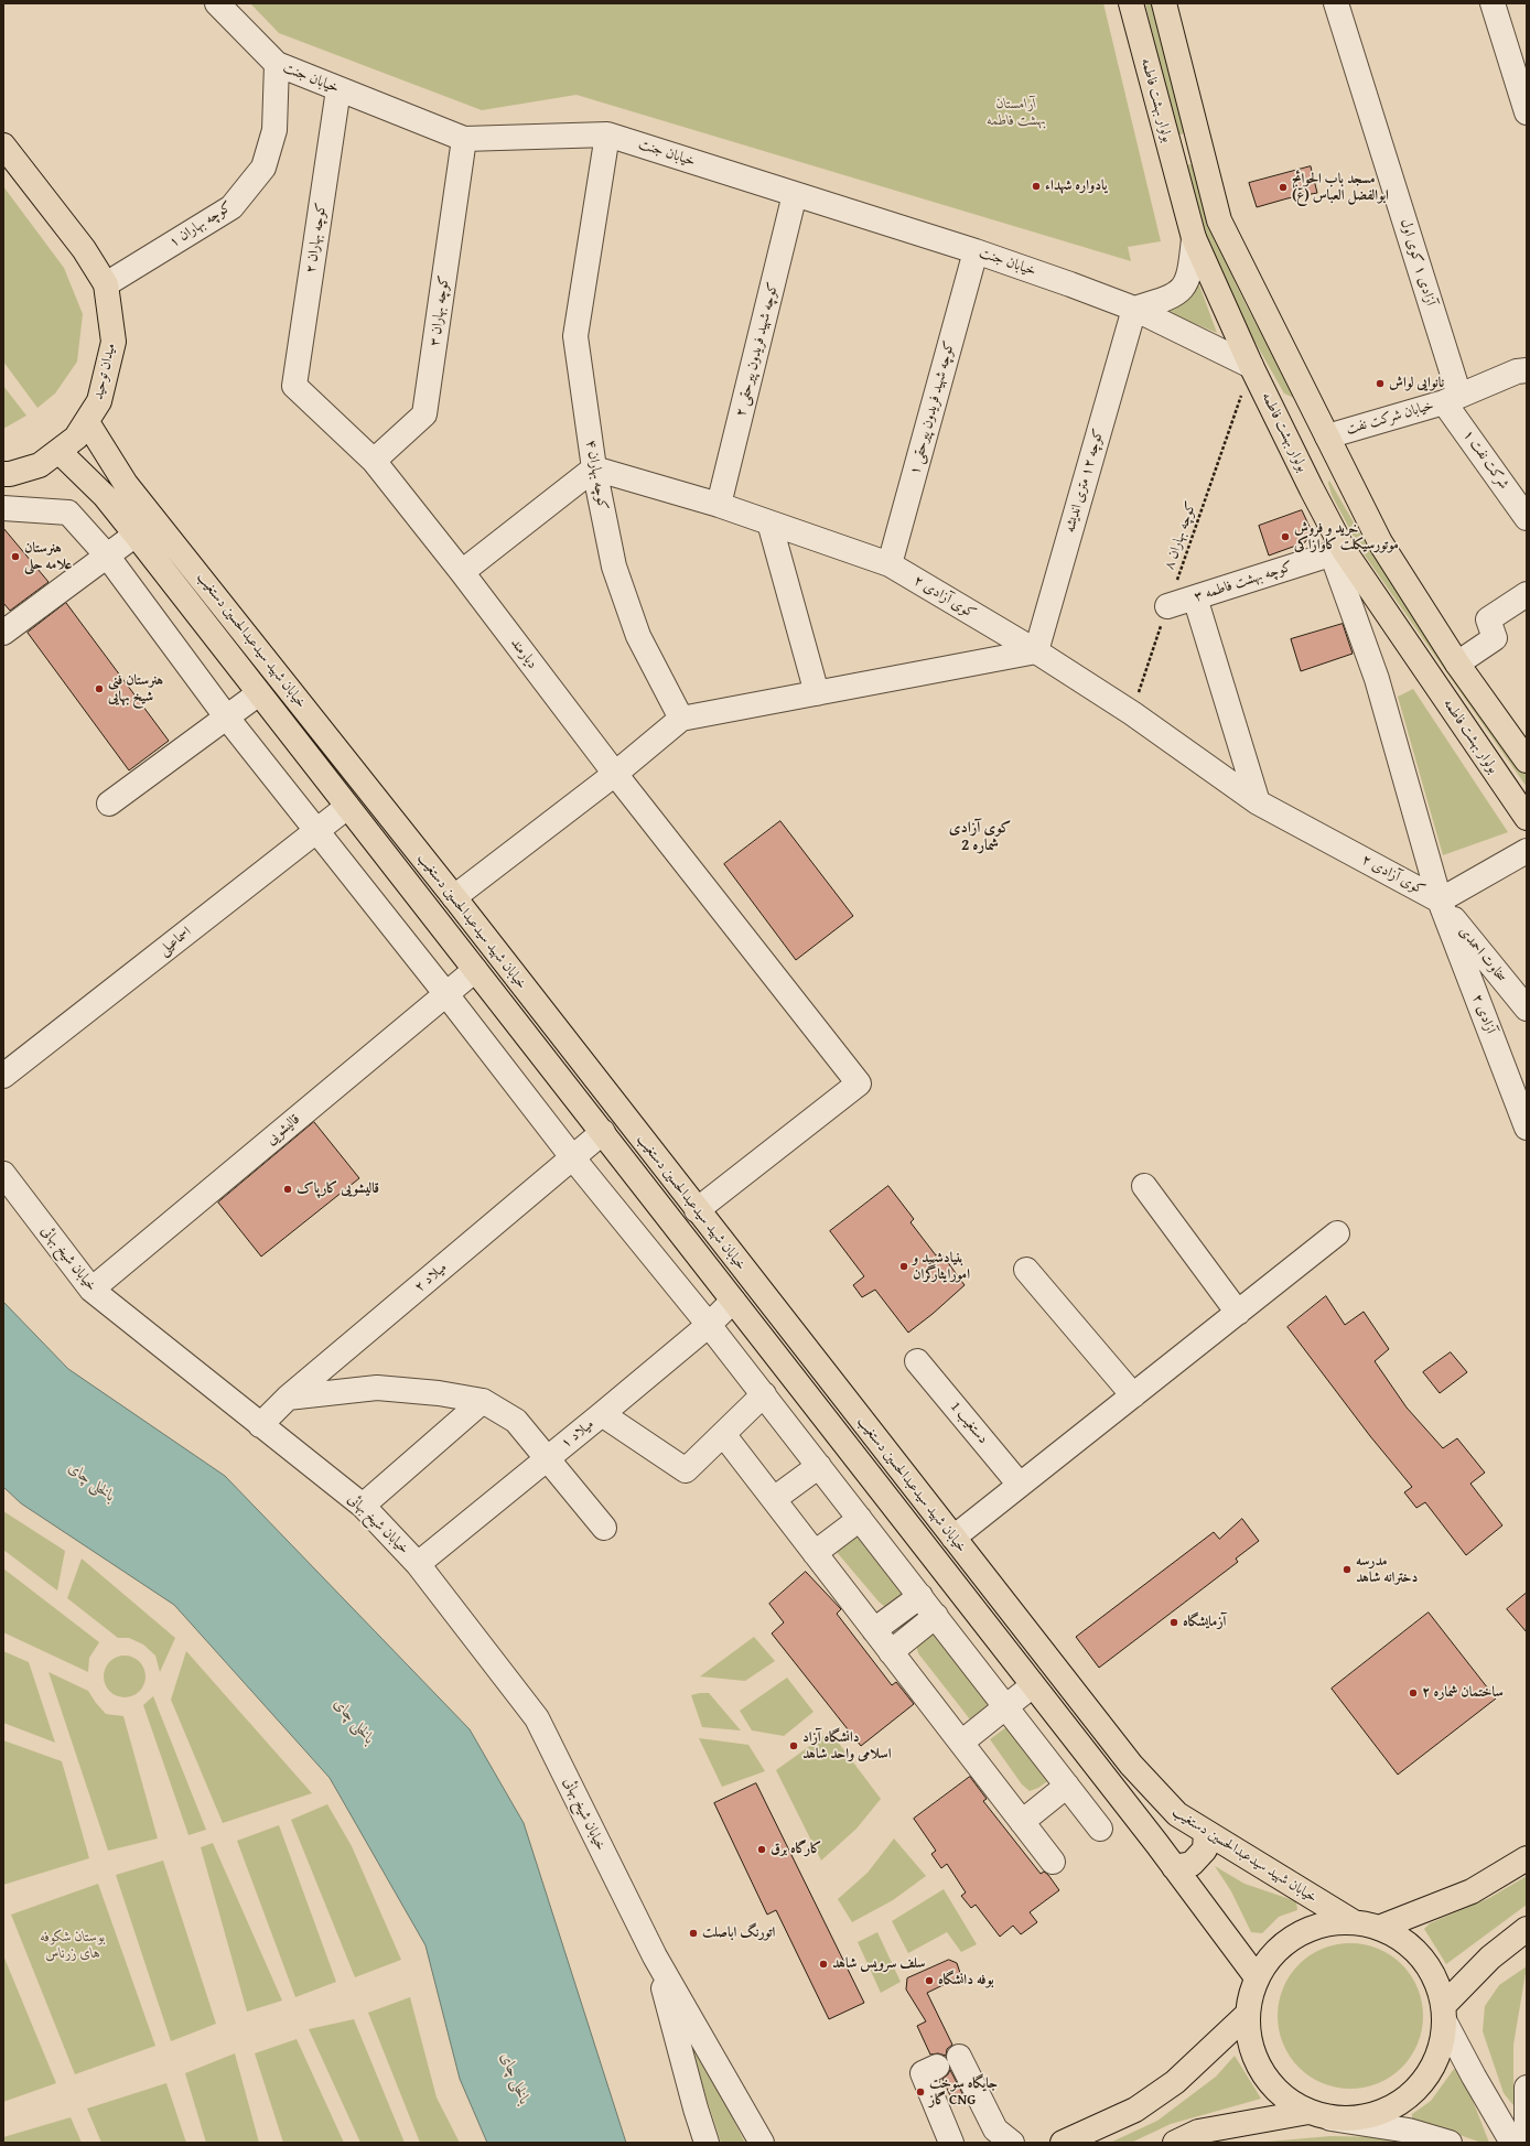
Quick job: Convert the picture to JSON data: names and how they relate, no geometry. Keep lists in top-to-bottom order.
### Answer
{
  "streets": {
    "main road": ["بولوار بهشت فاطمه", "میدان توحید", "خیابان شهید سیدعبدالحسین دستغیب"],
    "street": [
      "خیابان جنت",
      "کوچه بهاران ۱",
      "کوچه بهاران ۲",
      "آزادی ۱ کوی اول",
      "کوچه بهاران ۳",
      "کوچه شهید فریدون پیرحقی ۲",
      "کوچه شهید فریدون پیرحقی ۱",
      "خیابان شرکت نفت",
      "شرکت نفت ۱",
      "کوچه بهاران ۴",
      "کوچه ۱۲ متری اندیشه",
      "کوچه بهشت فاطمه ۳",
      "کوی آزادی ۲",
      "دیارمند",
      "اسماعیلی",
      "سخاوت احمدی",
      "آزادی ۲",
      "قالیشویی",
      "خیابان شیخ بهائی",
      "میلاد ۲",
      "دستغیب 1",
      "میلاد ۱"
    ],
    "path": ["کوچه بهاران ۸"]
  },
  "crossings": [
    ["خیابان جنت", "بولوار بهشت فاطمه"],
    ["خیابان جنت", "کوچه بهاران ۱"],
    ["خیابان جنت", "کوچه بهاران ۲"],
    ["خیابان جنت", "کوچه بهاران ۳"],
    ["خیابان جنت", "کوچه شهید فریدون پیرحقی ۲"],
    ["خیابان جنت", "کوچه شهید فریدون پیرحقی ۱"],
    ["خیابان جنت", "کوچه بهاران ۴"],
    ["خیابان جنت", "کوچه ۱۲ متری اندیشه"],
    ["خیابان جنت", "کوچه بهاران ۸"],
    ["بولوار بهشت فاطمه", "خیابان شرکت نفت"],
    ["بولوار بهشت فاطمه", "کوچه بهاران ۸"],
    ["بولوار بهشت فاطمه", "کوچه بهشت فاطمه ۳"],
    ["بولوار بهشت فاطمه", "آزادی ۲"],
    ["کوچه بهاران ۱", "میدان توحید"],
    ["کوچه بهاران ۲", "دیارمند"],
    ["آزادی ۱ کوی اول", "خیابان شرکت نفت"],
    ["آزادی ۱ کوی اول", "شرکت نفت ۱"],
    ["کوچه بهاران ۳", "دیارمند"],
    ["کوچه شهید فریدون پیرحقی ۲", "کوی آزادی ۲"],
    ["میدان توحید", "خیابان شهید سیدعبدالحسین دستغیب"],
    ["کوچه شهید فریدون پیرحقی ۱", "کوی آزادی ۲"],
    ["خیابان شرکت نفت", "شرکت نفت ۱"],
    ["کوچه بهاران ۴", "کوی آزادی ۲"],
    ["کوچه ۱۲ متری اندیشه", "کوی آزادی ۲"],
    ["کوچه بهاران ۸", "کوچه بهشت فاطمه ۳"],
    ["کوچه بهاران ۸", "کوی آزادی ۲"],
    ["کوچه بهشت فاطمه ۳", "آزادی ۲"],
    ["کوی آزادی ۲", "سخاوت احمدی"],
    ["کوی آزادی ۲", "آزادی ۲"],
    ["خیابان شهید سیدعبدالحسین دستغیب", "دیارمند"],
    ["خیابان شهید سیدعبدالحسین دستغیب", "اسماعیلی"],
    ["خیابان شهید سیدعبدالحسین دستغیب", "قالیشویی"],
    ["خیابان شهید سیدعبدالحسین دستغیب", "میلاد ۲"],
    ["خیابان شهید سیدعبدالحسین دستغیب", "میلاد ۱"],
    ["سخاوت احمدی", "آزادی ۲"],
    ["قالیشویی", "خیابان شیخ بهائی"],
    ["خیابان شیخ بهائی", "میلاد ۲"],
    ["خیابان شیخ بهائی", "میلاد ۱"]
  ],
  "districts": ["کوی آزادی شماره 2"],
  "water": ["بالخلی چای"],
  "parks": ["آرامستان بهشت فاطمه", "بوستان شکوفه های زرناس"],
  "places": [
    "یادواره شهداء",
    "مسجد باب الحوائج ابوالفضل العباس (ع)",
    "نانوایی لواش",
    "خرید و فروش موتورسیکلت کاوازاکی",
    "هنرستان علامه حلی",
    "هنرستان فنی شیخ بهایی",
    "قالیشویی کارپاک",
    "بنیادشهید و امورایثارگران",
    "مدرسه دخترانه شاهد",
    "آزمایشگاه",
    "ساختمان شماره ۲",
    "دانشگاه آزاد اسلامی واحد شاهد",
    "کارگاه برق",
    "اتورنگ اباصلت",
    "سلف سرویس شاهد",
    "بوفه دانشگاه",
    "جایگاه سوخت گاز CNG"
  ]
}
